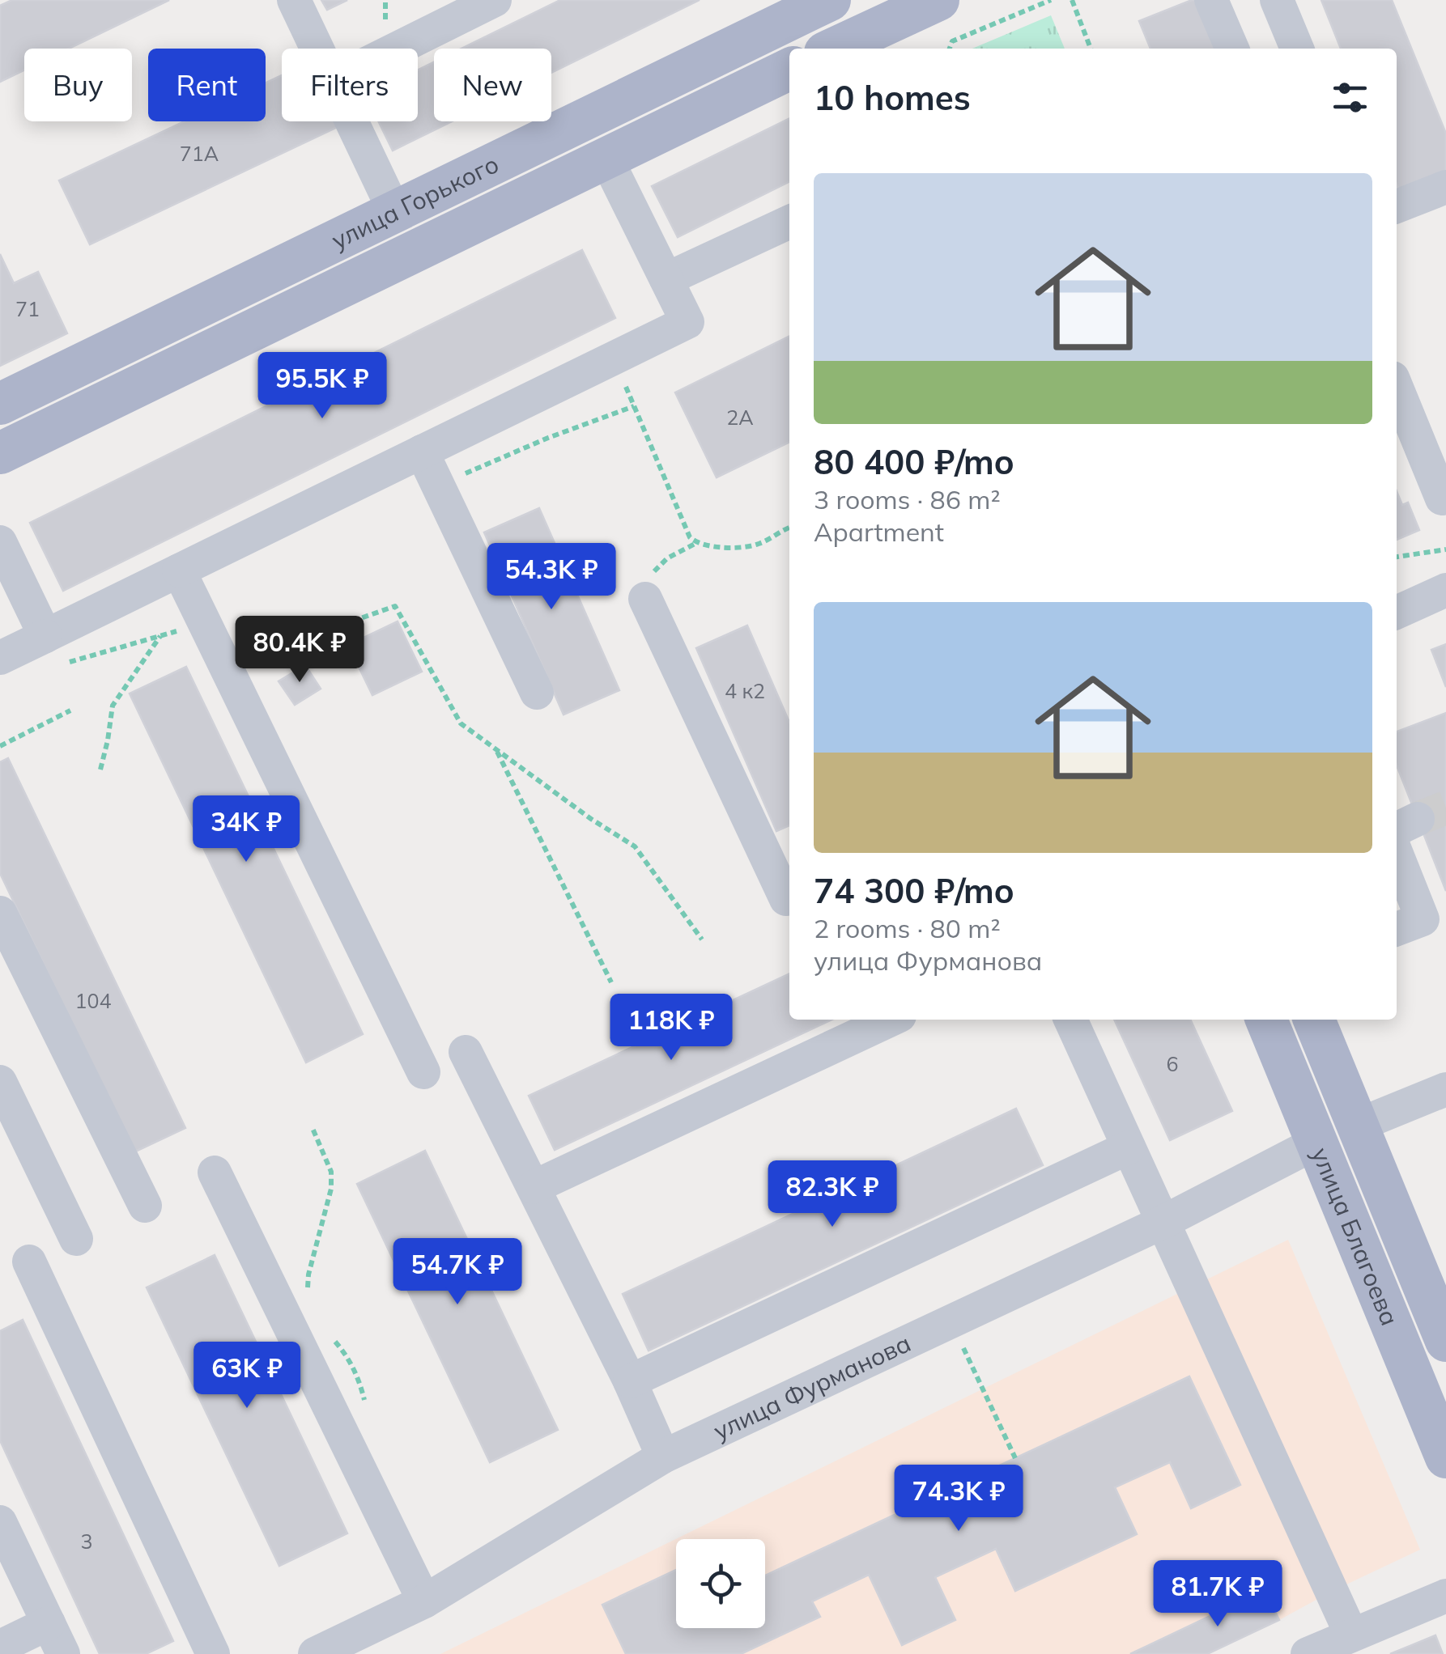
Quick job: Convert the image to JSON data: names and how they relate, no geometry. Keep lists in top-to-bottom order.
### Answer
{
  "streets": {
    "main road": ["улица Горького", "улица Благоева"],
    "street": ["улица Фурманова"]
  },
  "crossings": [
    ["улица Благоева", "улица Фурманова"]
  ],
  "house_numbers": [
    "71А",
    "71",
    "2А",
    "4 к2",
    "104",
    "6",
    "3"
  ],
  "page": {
    "chip": [
      "Buy",
      "Rent",
      "Filters",
      "New"
    ],
    "heading": "10 homes",
    "list": [
      {
        "name": "80 400 ₽/mo",
        "note": "3 rooms · 86 m² · Apartment"
      },
      {
        "name": "74 300 ₽/mo",
        "note": "2 rooms · 80 m² · улица Фурманова"
      }
    ],
    "price": [
      "95.5K ₽",
      "54.3K ₽",
      "80.4K ₽",
      "34K ₽",
      "118K ₽",
      "82.3K ₽",
      "54.7K ₽",
      "63K ₽",
      "74.3K ₽",
      "81.7K ₽"
    ]
  }
}
